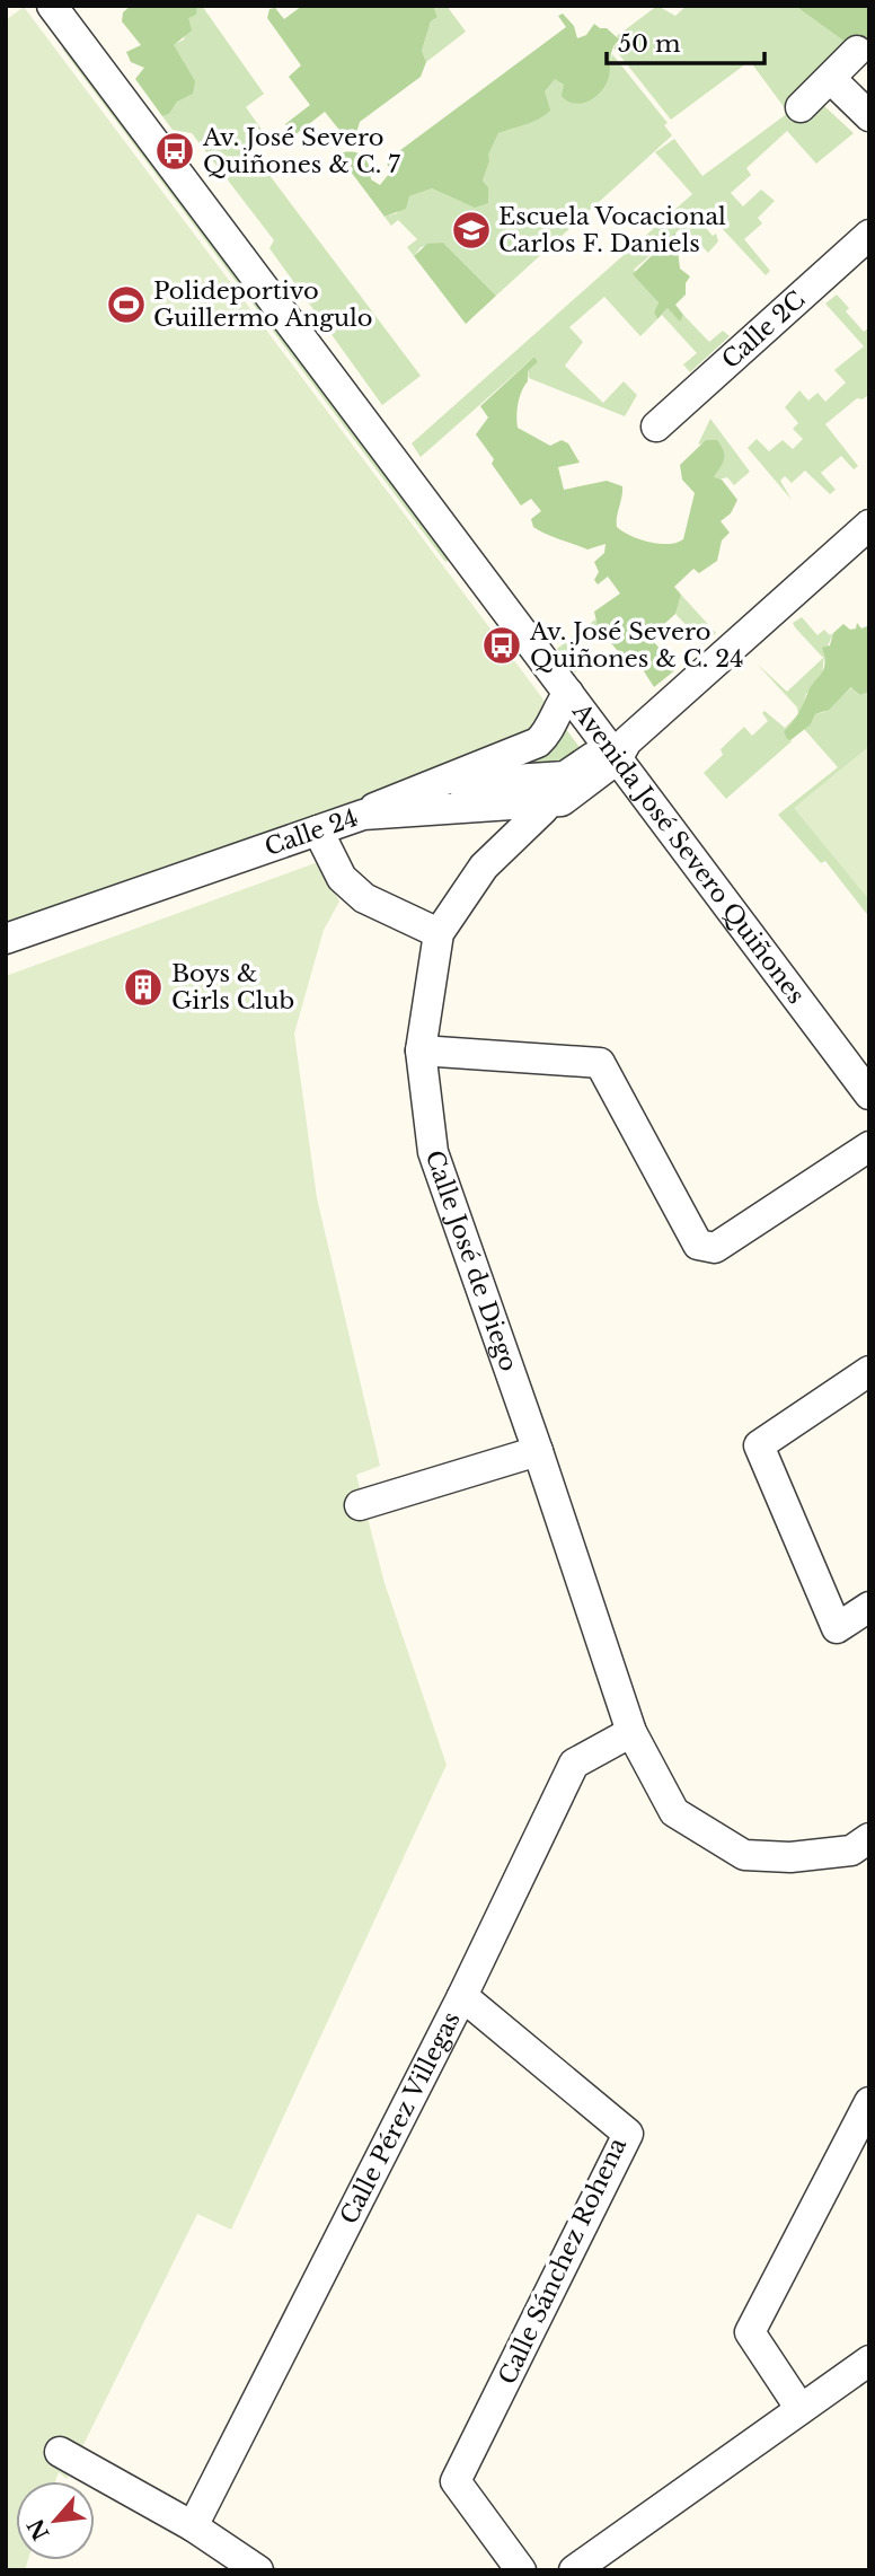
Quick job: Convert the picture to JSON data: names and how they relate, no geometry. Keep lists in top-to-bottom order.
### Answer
{
  "streets": {
    "street": [
      "Calle 2C",
      "Calle 24",
      "Avenida José Severo Quiñones",
      "Calle José de Diego",
      "Calle Pérez Villegas",
      "Calle Sánchez Rohena"
    ]
  },
  "crossings": [
    ["Calle 24", "Avenida José Severo Quiñones"],
    ["Calle José de Diego", "Calle Pérez Villegas"],
    ["Calle Pérez Villegas", "Calle Sánchez Rohena"]
  ],
  "places": {
    "bus stop": ["Av. José Severo Quiñones & C. 7", "Av. José Severo Quiñones & C. 24"],
    "school or university": ["Escuela Vocacional Carlos F. Daniels"],
    "sports": ["Polideportivo Guillermo Angulo"],
    "building": ["Boys & Girls Club"]
  },
  "scale_bar": "50 m",
  "north": "bottom left"
}
